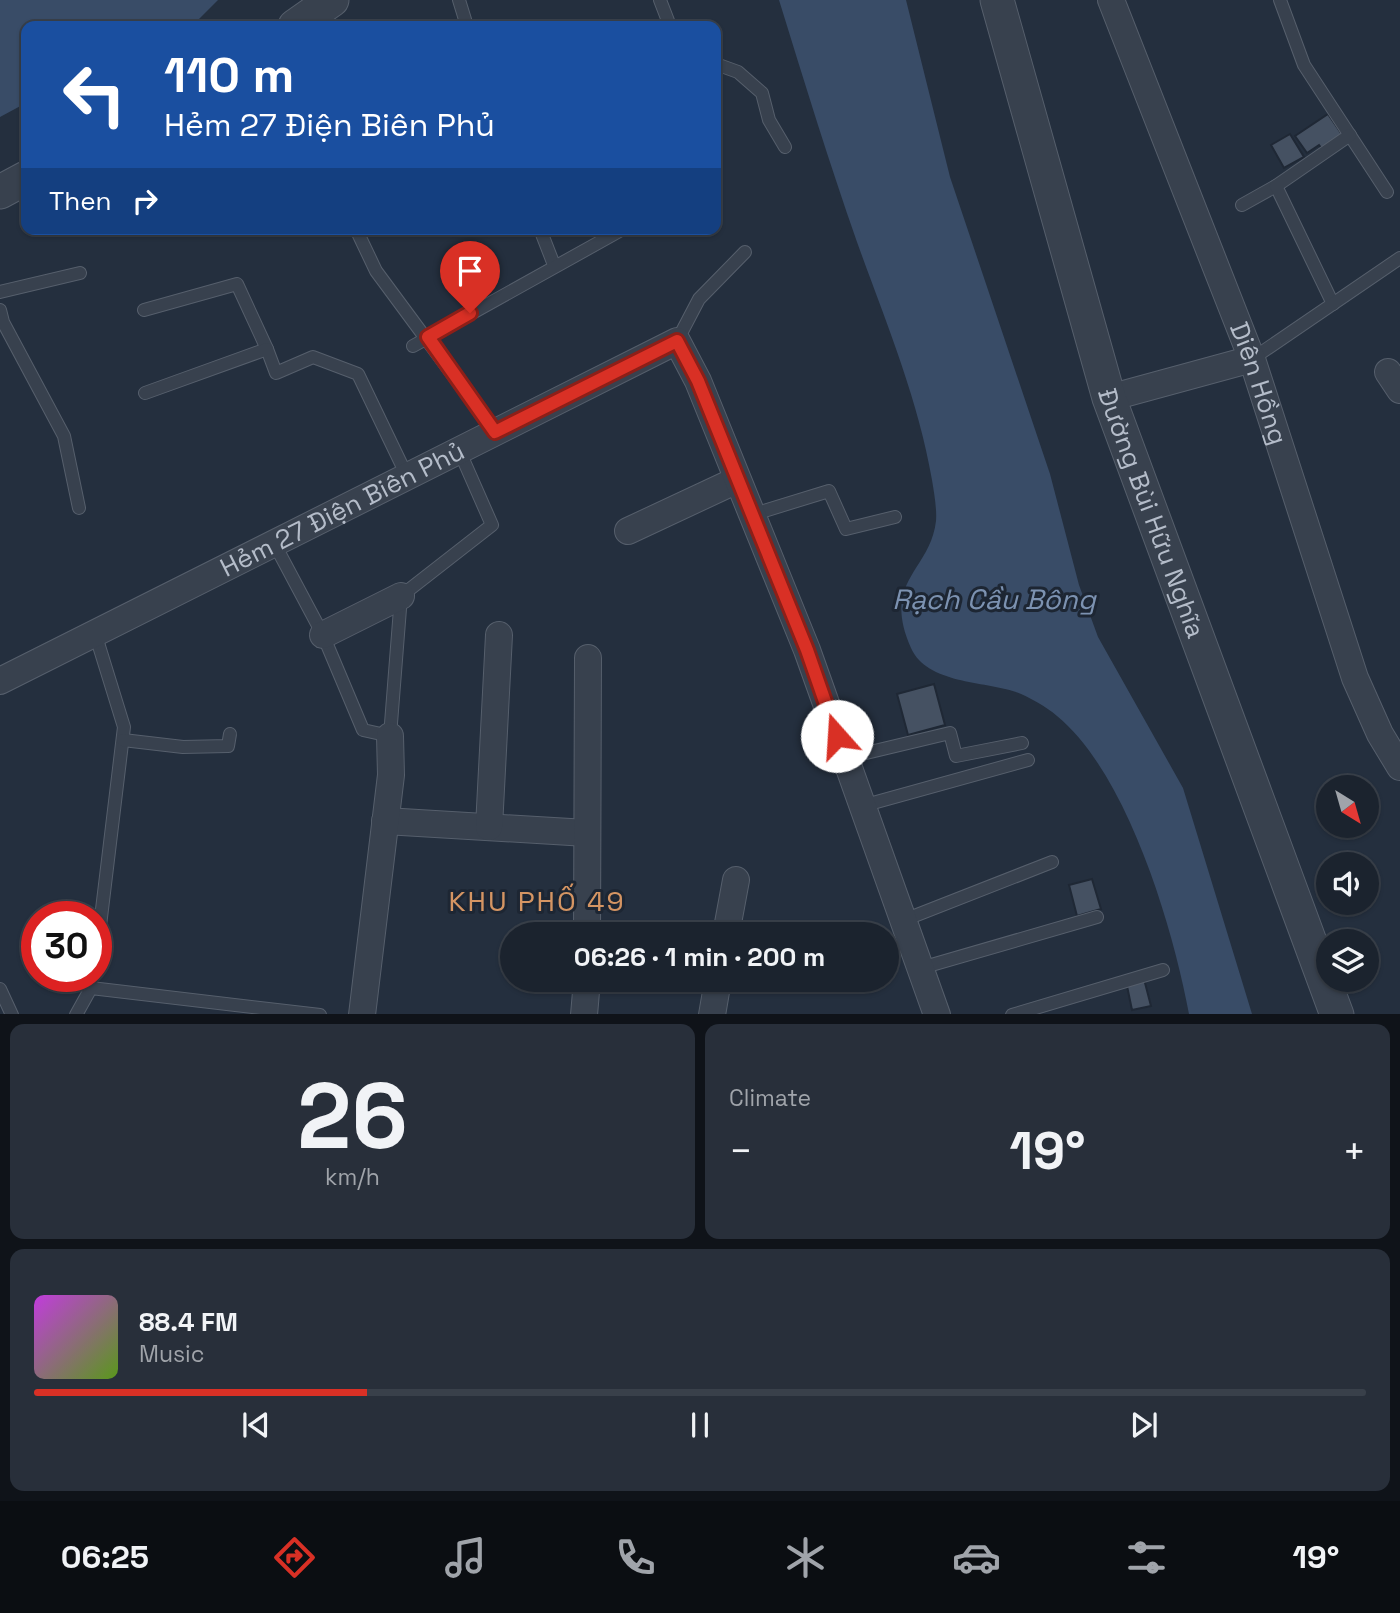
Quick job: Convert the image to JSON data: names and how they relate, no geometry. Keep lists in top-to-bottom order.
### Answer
{
  "streets": {
    "street": ["Diên Hồng", "Hẻm 27 Điện Biên Phủ", "Đường Bùi Hữu Nghĩa"]
  },
  "districts": ["KHU PHỐ 49"],
  "water": ["Rạch Cầu Bông"],
  "north": "bottom right",
  "page": {
    "turn": ["110 m", "Hẻm 27 Điện Biên Phủ"],
    "then": "Then",
    "limit": "30",
    "trip": "06:26 · 1 min · 200 m",
    "tile": [
      ["26", "km/h"],
      "Climate"
    ],
    "heat": ["−", "19°", "+"],
    "song": ["88.4 FM", "Music"],
    "tabs": ["06:25", "19°"]
  }
}
